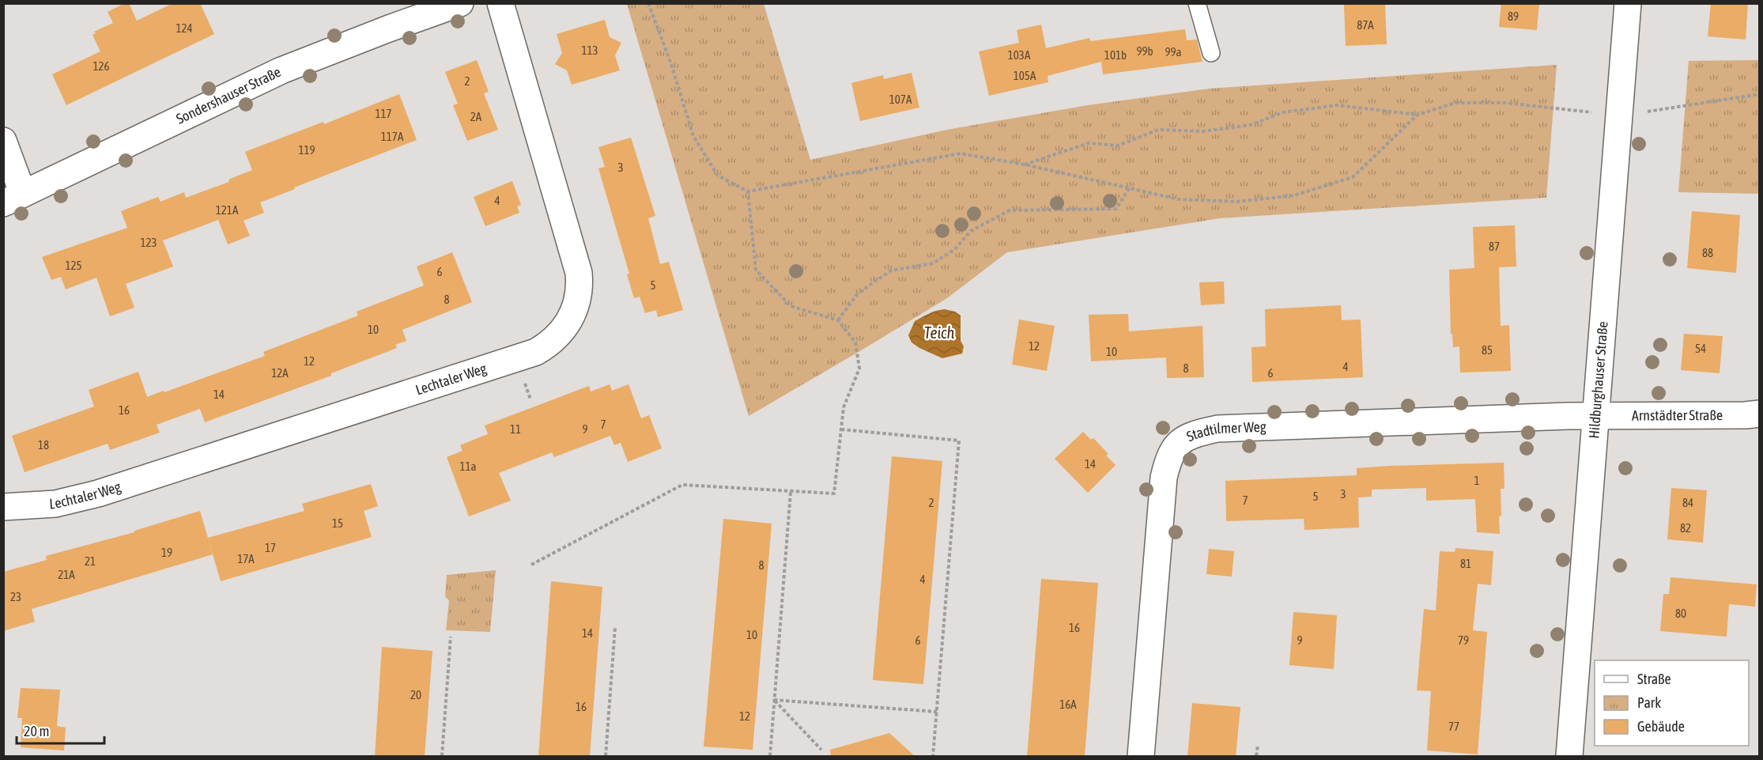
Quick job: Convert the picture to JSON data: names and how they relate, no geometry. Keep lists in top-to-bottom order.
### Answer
{
  "streets": {
    "street": [
      "Sondershauser Straße",
      "Lechtaler Weg",
      "Hildburghauser Straße",
      "Arnstädter Straße",
      "Stadtilmer Weg"
    ]
  },
  "crossings": [
    ["Hildburghauser Straße", "Arnstädter Straße"],
    ["Hildburghauser Straße", "Stadtilmer Weg"],
    ["Arnstädter Straße", "Stadtilmer Weg"]
  ],
  "water": ["Teich"],
  "house_numbers": [
    "89",
    "87A",
    "124",
    "113",
    "99b",
    "99a",
    "103A",
    "101b",
    "126",
    "105A",
    "2",
    "107A",
    "117",
    "2A",
    "117A",
    "119",
    "3",
    "4",
    "121A",
    "123",
    "87",
    "88",
    "125",
    "6",
    "5",
    "8",
    "10",
    "12",
    "54",
    "85",
    "10",
    "12",
    "4",
    "8",
    "12A",
    "6",
    "14",
    "16",
    "7",
    "11",
    "9",
    "18",
    "14",
    "11a",
    "1",
    "3",
    "5",
    "7",
    "2",
    "84",
    "15",
    "82",
    "17",
    "19",
    "17A",
    "21",
    "81",
    "8",
    "21A",
    "4",
    "23",
    "80",
    "16",
    "14",
    "10",
    "6",
    "9",
    "79",
    "20",
    "16A",
    "16",
    "12",
    "77"
  ],
  "legend": ["Straße", "Park", "Gebäude"],
  "scale_bar": "20 m"
}
